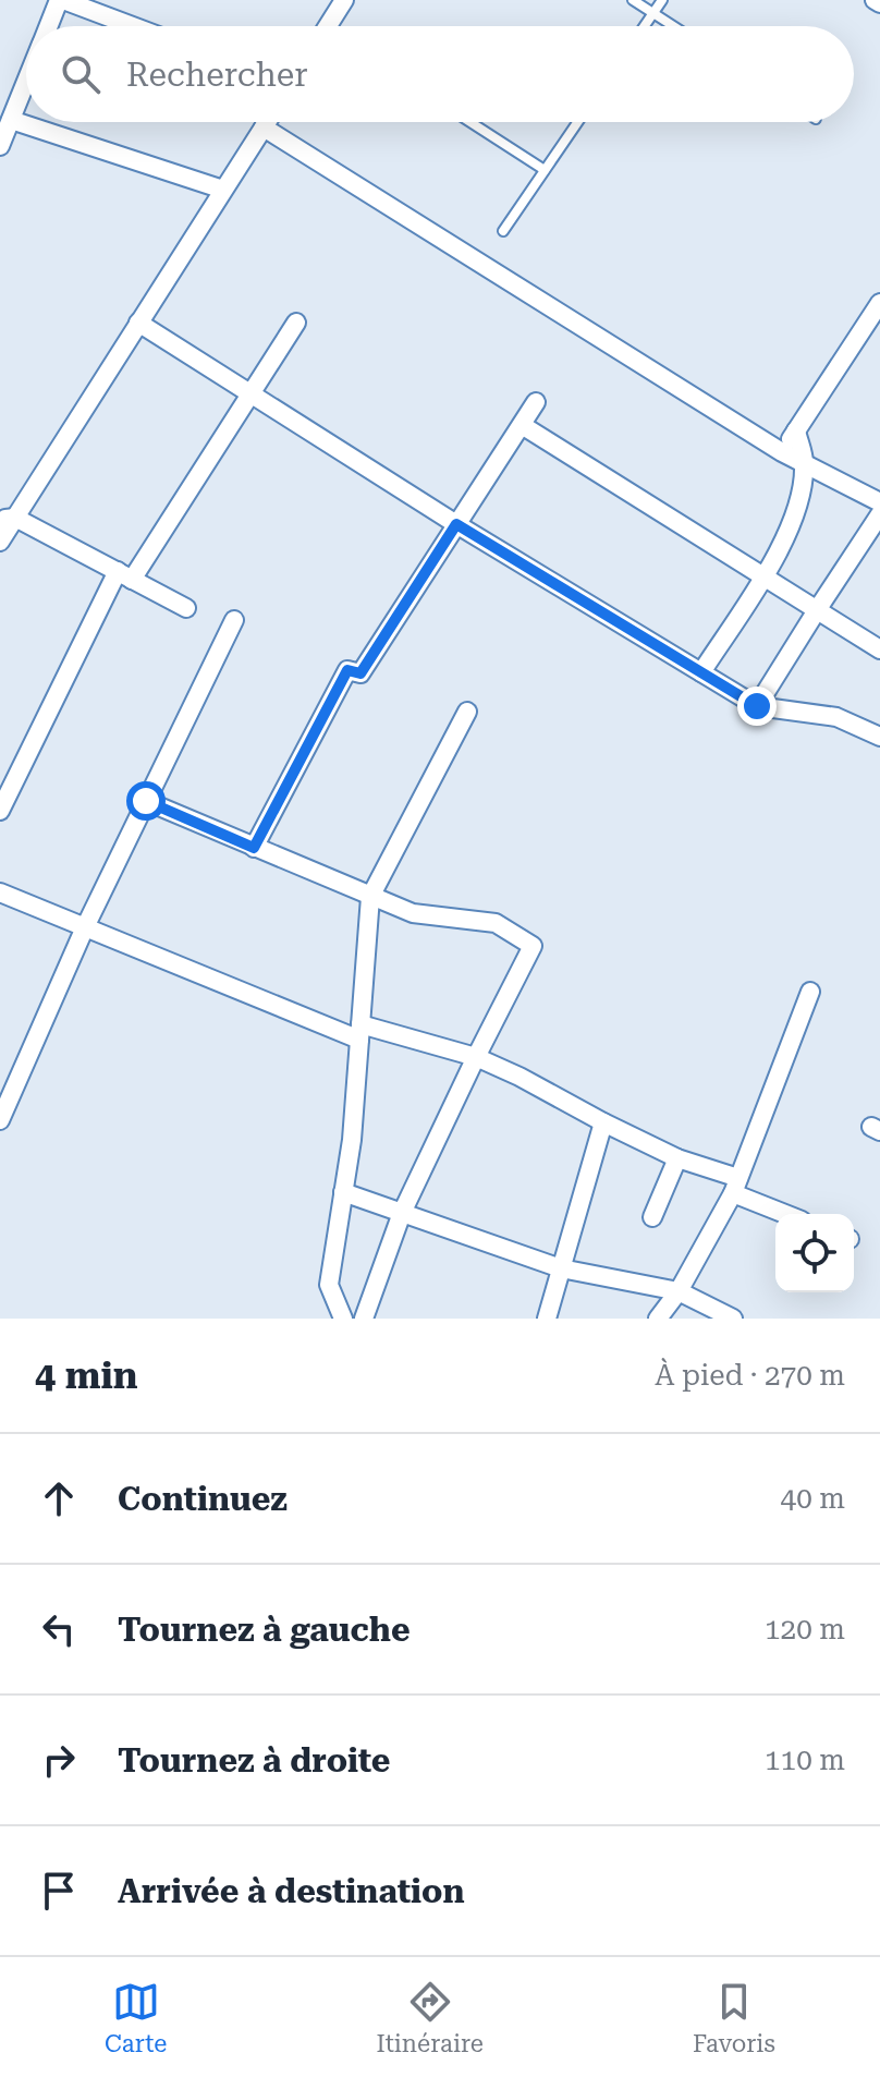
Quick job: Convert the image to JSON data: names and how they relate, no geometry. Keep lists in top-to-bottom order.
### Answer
{
  "page": {
    "search": "Rechercher",
    "heading": ["4 min", "À pied · 270 m"],
    "list": [
      ["Continuez", "40 m"],
      ["Tournez à gauche", "120 m"],
      ["Tournez à droite", "110 m"],
      "Arrivée à destination"
    ],
    "nav": ["Carte", "Itinéraire", "Favoris"]
  }
}
